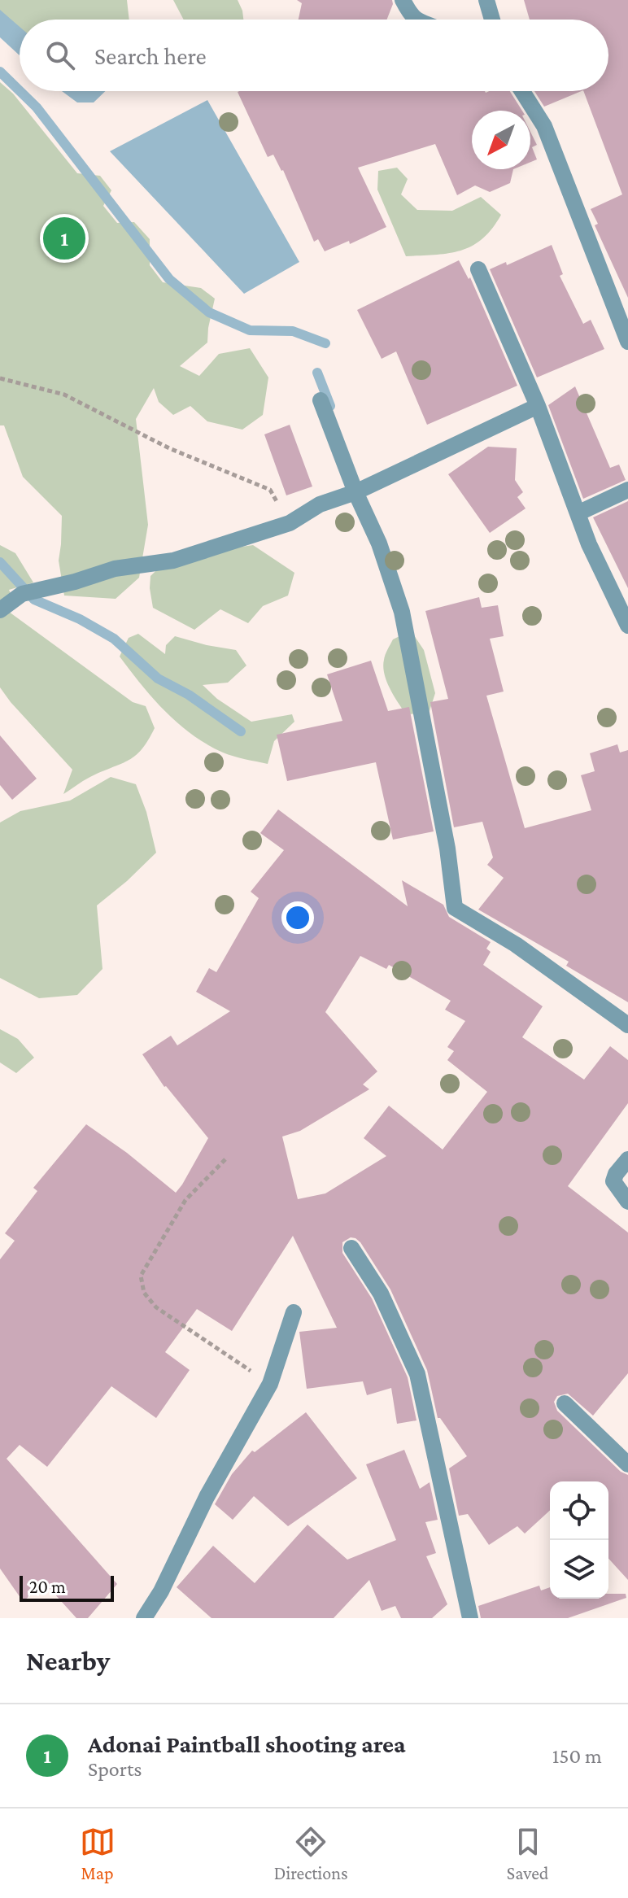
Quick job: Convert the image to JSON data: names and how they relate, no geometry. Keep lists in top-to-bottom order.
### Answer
{
  "scale_bar": "20 m",
  "north": "bottom left",
  "page": {
    "search": "Search here",
    "pins": "1",
    "scale": "20 m",
    "heading": "Nearby",
    "list": [
      {
        "mark": "1",
        "name": "Adonai Paintball shooting area",
        "note": "Sports",
        "value": "150 m"
      }
    ],
    "nav": ["Map", "Directions", "Saved"]
  }
}
